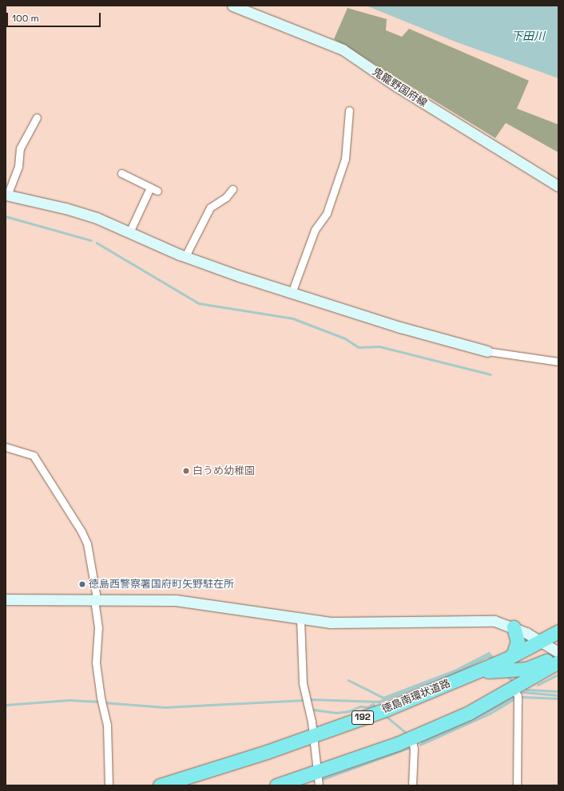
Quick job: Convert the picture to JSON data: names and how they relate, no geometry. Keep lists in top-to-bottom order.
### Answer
{
  "streets": {
    "highway": ["徳島南環状道路", "192"],
    "street": ["鬼籠野国府線"]
  },
  "water": ["下田川"],
  "places": ["白うめ幼稚園", "徳島西警察署国府町矢野駐在所"],
  "scale_bar": "100 m"
}
